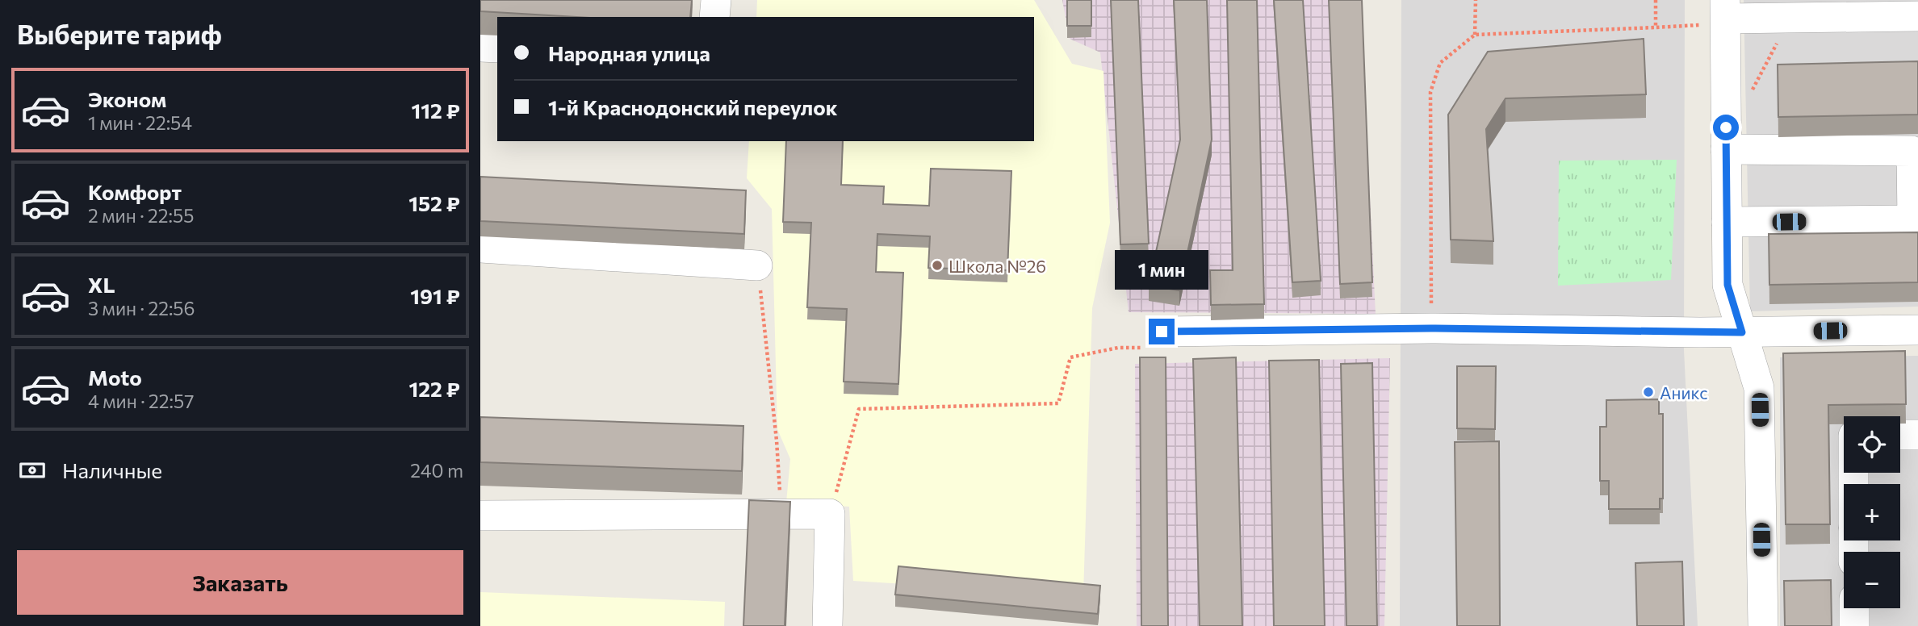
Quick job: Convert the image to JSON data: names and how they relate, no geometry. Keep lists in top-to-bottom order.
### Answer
{
  "places": ["Школа №26", "Аникс"],
  "page": {
    "heading": "Выберите тариф",
    "banner": ["Народная улица", "1-й Краснодонский переулок"],
    "list": [
      {
        "name": "Эконом",
        "note": "1 мин · 22:54",
        "value": "112 ₽"
      },
      {
        "name": "Комфорт",
        "note": "2 мин · 22:55",
        "value": "152 ₽"
      },
      {
        "name": "XL",
        "note": "3 мин · 22:56",
        "value": "191 ₽"
      },
      {
        "name": "Moto",
        "note": "4 мин · 22:57",
        "value": "122 ₽"
      }
    ],
    "bubble": "1 мин",
    "map_buttons": ["+", "−"],
    "pay": ["Наличные", "240 m"],
    "buttons": "Заказать"
  }
}
